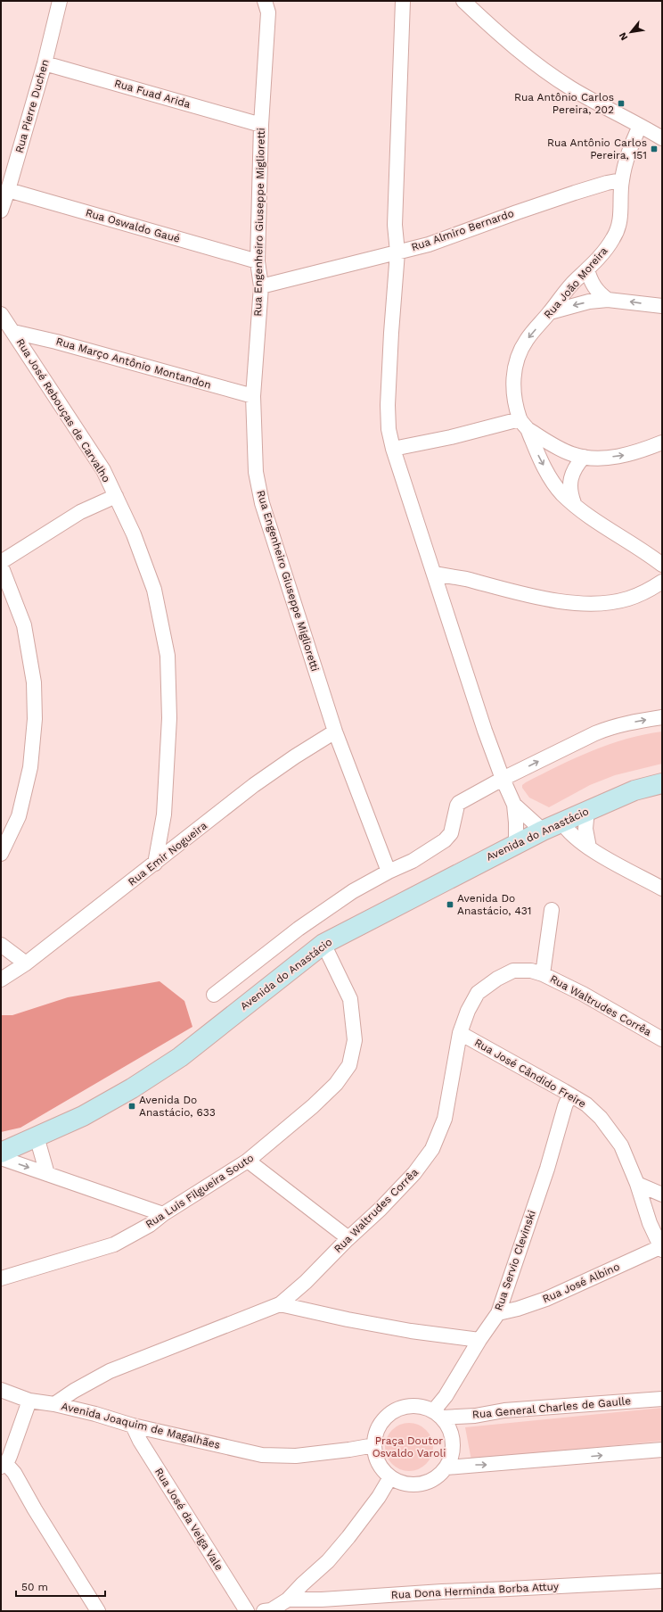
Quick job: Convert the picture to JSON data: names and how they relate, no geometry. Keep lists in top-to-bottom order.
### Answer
{
  "streets": {
    "main road": ["Avenida do Anastácio"],
    "street": [
      "Rua Fuad Arida",
      "Rua Pierre Duchen",
      "Rua Engenheiro Giuseppe Miglioretti",
      "Rua Oswaldo Gaué",
      "Rua Almiro Bernardo",
      "Rua João Moreira",
      "Rua Março Antônio Montandon",
      "Rua José Rebouças de Carvalho",
      "Rua Emir Nogueira",
      "Rua Waltrudes Corrêa",
      "Rua José Cândido Freire",
      "Rua Luis Filgueira Souto",
      "Rua Servio Clevinski",
      "Rua José Albino",
      "Rua General Charles de Gaulle",
      "Avenida Joaquim de Magalhães",
      "Rua José da Veiga Vale",
      "Rua Dona Herminda Borba Attuy"
    ]
  },
  "crossings": [
    ["Rua Fuad Arida", "Rua Pierre Duchen"],
    ["Rua Fuad Arida", "Rua Engenheiro Giuseppe Miglioretti"],
    ["Rua Pierre Duchen", "Rua Oswaldo Gaué"],
    ["Rua Engenheiro Giuseppe Miglioretti", "Rua Oswaldo Gaué"],
    ["Rua Engenheiro Giuseppe Miglioretti", "Rua Almiro Bernardo"],
    ["Rua Engenheiro Giuseppe Miglioretti", "Rua Março Antônio Montandon"],
    ["Rua Engenheiro Giuseppe Miglioretti", "Rua Emir Nogueira"],
    ["Rua Almiro Bernardo", "Rua João Moreira"],
    ["Rua Março Antônio Montandon", "Rua José Rebouças de Carvalho"],
    ["Rua José Rebouças de Carvalho", "Rua Emir Nogueira"],
    ["Avenida do Anastácio", "Rua Luis Filgueira Souto"],
    ["Rua Waltrudes Corrêa", "Rua José Cândido Freire"],
    ["Rua José Cândido Freire", "Rua Servio Clevinski"],
    ["Rua José Cândido Freire", "Rua José Albino"],
    ["Rua Servio Clevinski", "Rua José Albino"],
    ["Rua Servio Clevinski", "Rua General Charles de Gaulle"],
    ["Rua Servio Clevinski", "Avenida Joaquim de Magalhães"],
    ["Rua General Charles de Gaulle", "Avenida Joaquim de Magalhães"],
    ["Avenida Joaquim de Magalhães", "Rua José da Veiga Vale"]
  ],
  "parks": ["Praça Doutor Osvaldo Varoli"],
  "places": {
    "transit": [
      "Rua Antônio Carlos Pereira, 202",
      "Rua Antônio Carlos Pereira, 151",
      "Avenida Do Anastácio, 431",
      "Avenida Do Anastácio, 633"
    ]
  },
  "scale_bar": "50 m",
  "north": "bottom left"
}
